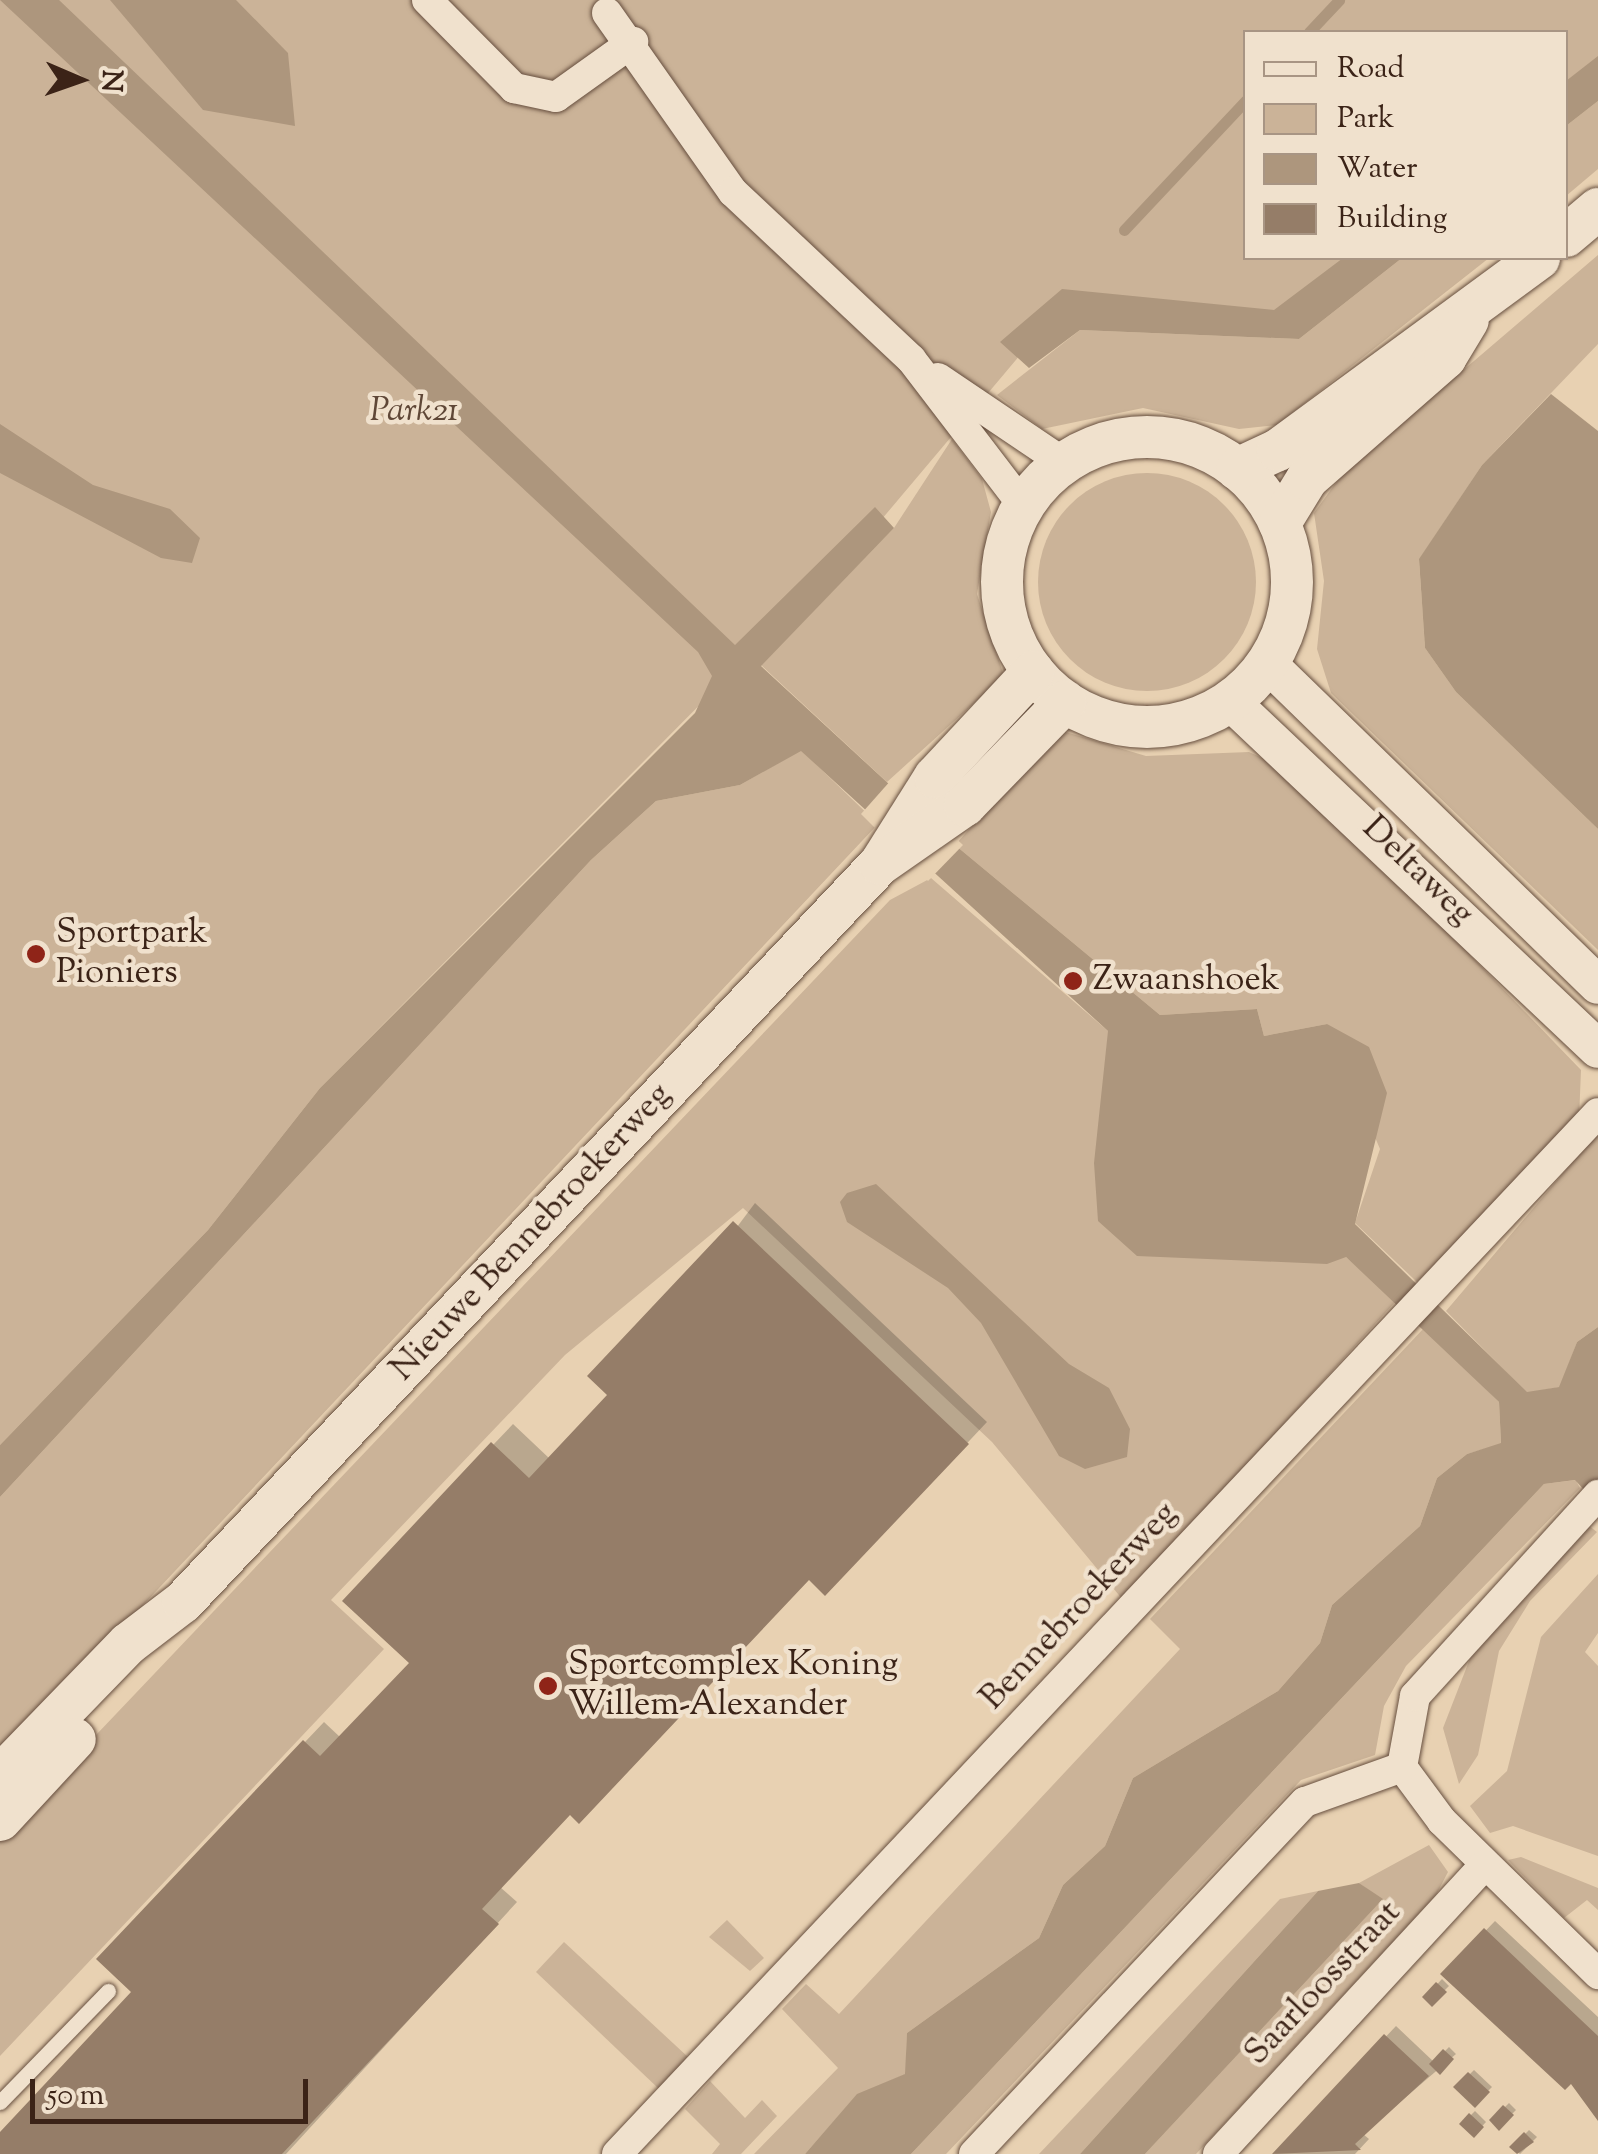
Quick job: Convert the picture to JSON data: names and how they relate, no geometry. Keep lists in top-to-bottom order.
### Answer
{
  "streets": {
    "main road": ["Nieuwe Bennebroekerweg"],
    "street": ["Deltaweg", "Bennebroekerweg", "Saarloosstraat"]
  },
  "crossings": [
    ["Deltaweg", "Nieuwe Bennebroekerweg"]
  ],
  "parks": ["Park21"],
  "places": ["Sportpark Pioniers", "Zwaanshoek", "Sportcomplex Koning Willem-Alexander"],
  "legend": [
    "Road",
    "Park",
    "Water",
    "Building"
  ],
  "scale_bar": "50 m",
  "north": "right"
}
